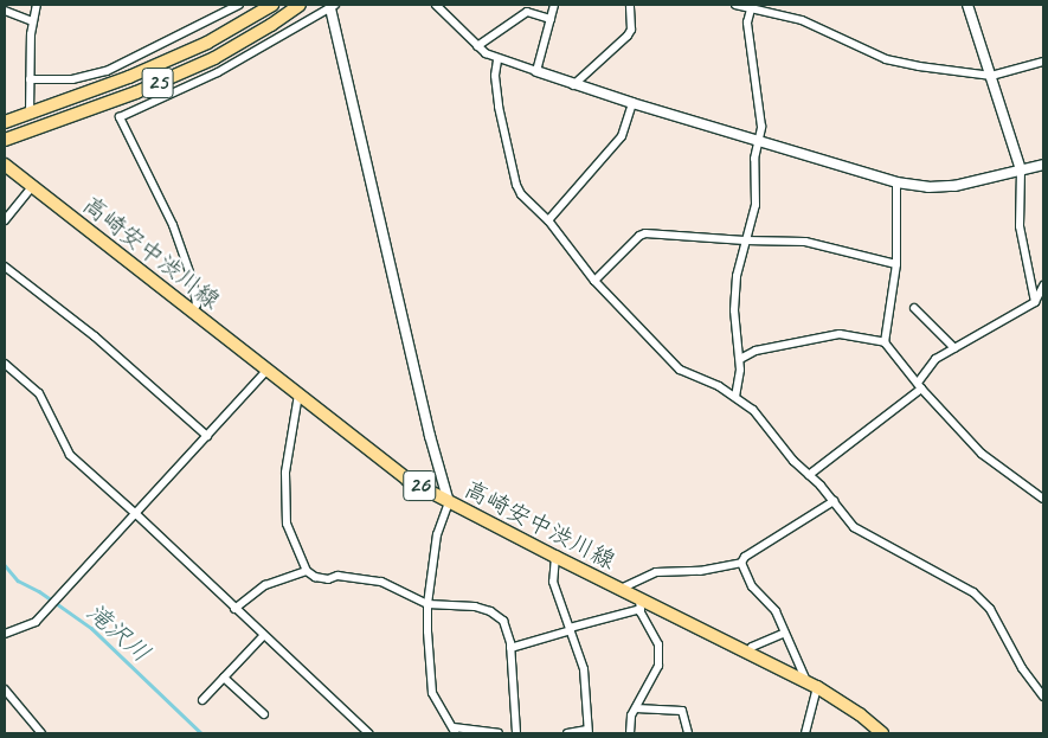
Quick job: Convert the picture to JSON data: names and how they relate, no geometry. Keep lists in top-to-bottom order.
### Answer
{
  "streets": {
    "main road": ["25", "高崎安中渋川線", "26"]
  },
  "water": ["滝沢川"]
}
